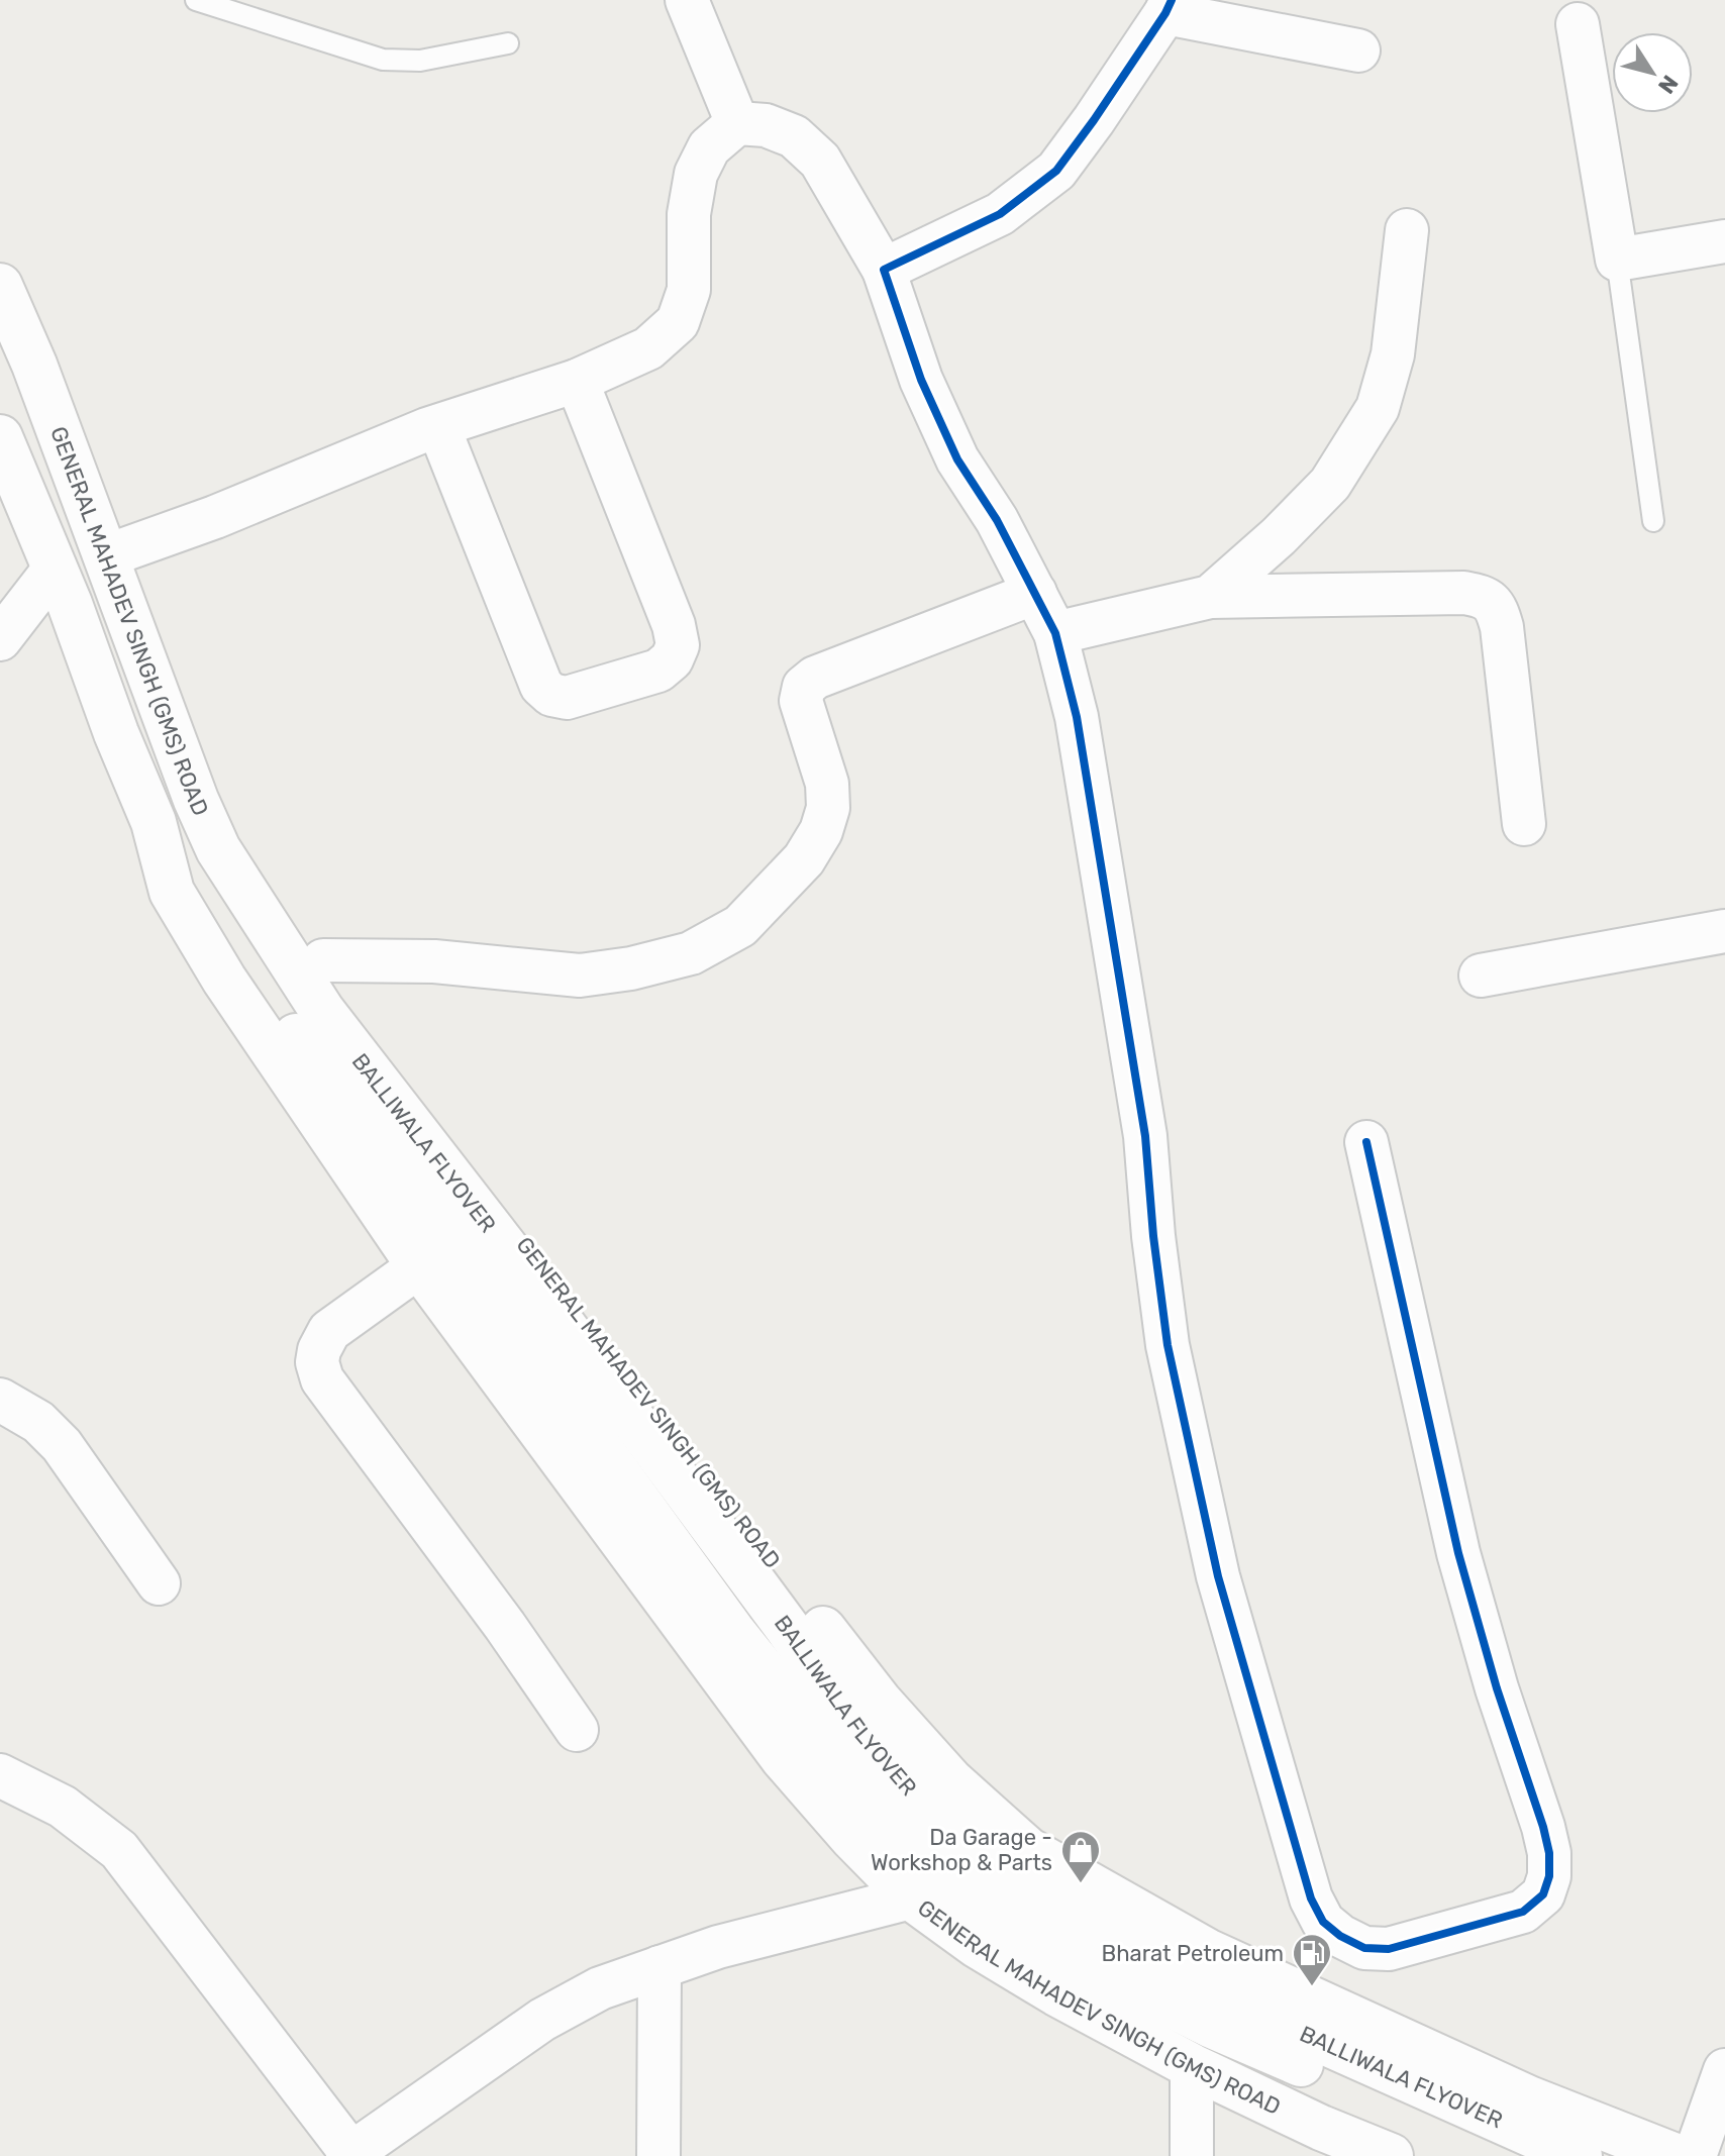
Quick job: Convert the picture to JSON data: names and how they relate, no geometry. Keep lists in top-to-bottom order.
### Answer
{
  "streets": {
    "street": ["GENERAL MAHADEV SINGH (GMS) ROAD", "BALLIWALA FLYOVER"]
  },
  "crossings": [
    ["GENERAL MAHADEV SINGH (GMS) ROAD", "BALLIWALA FLYOVER"]
  ],
  "places": {
    "shop": ["Da Garage - Workshop & Parts"],
    "fuel station": ["Bharat Petroleum"]
  },
  "north": "bottom right"
}
